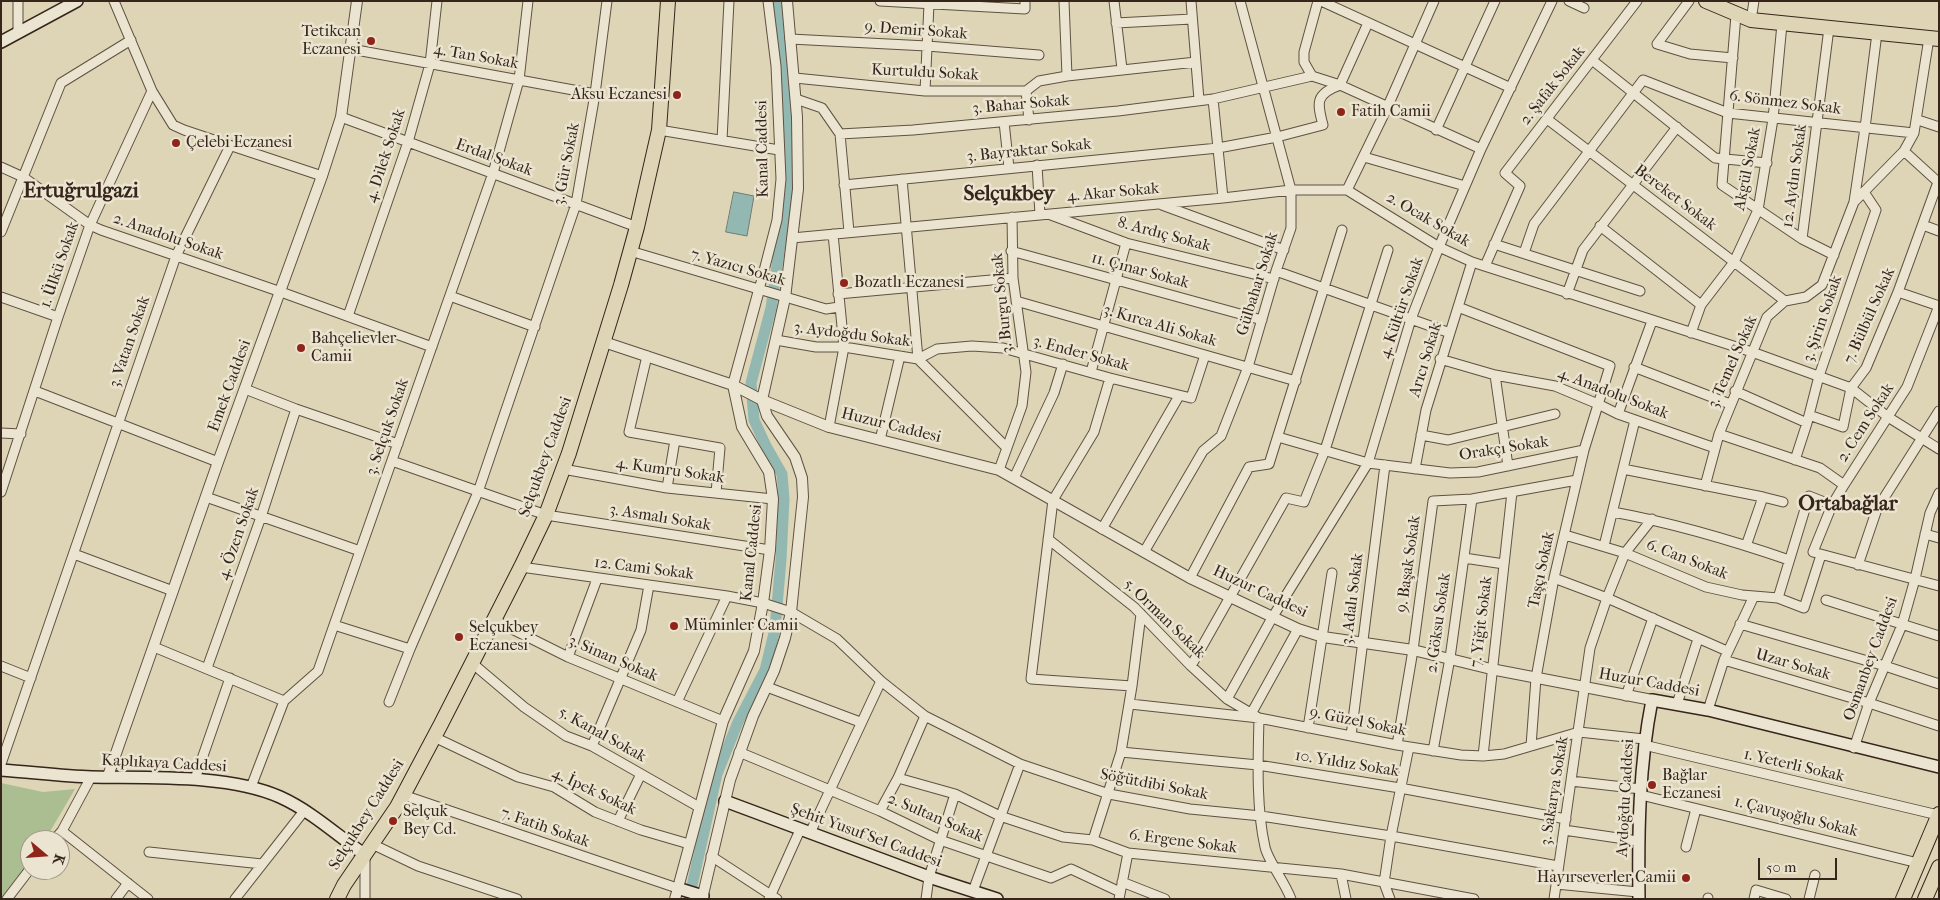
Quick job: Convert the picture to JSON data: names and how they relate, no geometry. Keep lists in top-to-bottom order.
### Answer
{
  "streets": {
    "main road": [
      "Huzur Caddesi",
      "Selçukbey Caddesi",
      "Kaplıkaya Caddesi",
      "Aydoğdu Caddesi",
      "Şehit Yusuf Sel Caddesi"
    ],
    "street": [
      "9. Demir Sokak",
      "4. Tan Sokak",
      "Kurtuldu Sokak",
      "2. Şafak Sokak",
      "6. Sönmez Sokak",
      "3. Bahar Sokak",
      "Kanal Caddesi",
      "3. Bayraktar Sokak",
      "4. Dilek Sokak",
      "Erdal Sokak",
      "3. Gür Sokak",
      "Akgül Sokak",
      "12. Aydın Sokak",
      "4. Akar Sokak",
      "Bereket Sokak",
      "2. Ocak Sokak",
      "8. Ardıç Sokak",
      "2. Anadolu Sokak",
      "1. Ülkü Sokak",
      "7. Yazıcı Sokak",
      "11. Çınar Sokak",
      "Gülbahar Sokak",
      "3. Burgu Sokak",
      "4. Kültür Sokak",
      "7. Bülbül Sokak",
      "3. Şirin Sokak",
      "3. Kırca Ali Sokak",
      "3. Aydoğdu Sokak",
      "3. Vatan Sokak",
      "3. Ender Sokak",
      "Arıcı Sokak",
      "3. Temel Sokak",
      "Emek Caddesi",
      "4. Anadolu Sokak",
      "2. Cem Sokak",
      "3. Selçuk Sokak",
      "Orakçı Sokak",
      "4. Kumru Sokak",
      "3. Asmalı Sokak",
      "4. Özen Sokak",
      "6. Can Sokak",
      "9. Başak Sokak",
      "12. Cami Sokak",
      "Taşçı Sokak",
      "3. Adalı Sokak",
      "5. Orman Sokak",
      "7. Yiğit Sokak",
      "2. Göksu Sokak",
      "3. Sinan Sokak",
      "Osmanbey Caddesi",
      "Uzar Sokak",
      "9. Güzel Sokak",
      "5. Kanal Sokak",
      "10. Yıldız Sokak",
      "1. Yeterli Sokak",
      "Söğütdibi Sokak",
      "3. Sakarya Sokak",
      "4. İpek Sokak",
      "1. Çavuşoğlu Sokak",
      "2. Sultan Sokak",
      "7. Fatih Sokak",
      "6. Ergene Sokak"
    ]
  },
  "crossings": [
    ["9. Demir Sokak", "Kanal Caddesi"],
    ["4. Tan Sokak", "4. Dilek Sokak"],
    ["4. Tan Sokak", "3. Gür Sokak"],
    ["4. Tan Sokak", "Emek Caddesi"],
    ["4. Tan Sokak", "3. Selçuk Sokak"],
    ["Kurtuldu Sokak", "Kanal Caddesi"],
    ["2. Şafak Sokak", "Bereket Sokak"],
    ["6. Sönmez Sokak", "Akgül Sokak"],
    ["6. Sönmez Sokak", "12. Aydın Sokak"],
    ["6. Sönmez Sokak", "3. Temel Sokak"],
    ["3. Bahar Sokak", "Gülbahar Sokak"],
    ["Kanal Caddesi", "4. Akar Sokak"],
    ["Kanal Caddesi", "7. Yazıcı Sokak"],
    ["Kanal Caddesi", "3. Aydoğdu Sokak"],
    ["Kanal Caddesi", "Huzur Caddesi"],
    ["Kanal Caddesi", "4. Kumru Sokak"],
    ["Kanal Caddesi", "3. Asmalı Sokak"],
    ["Kanal Caddesi", "12. Cami Sokak"],
    ["Kanal Caddesi", "3. Sinan Sokak"],
    ["Kanal Caddesi", "5. Kanal Sokak"],
    ["Kanal Caddesi", "Söğütdibi Sokak"],
    ["Kanal Caddesi", "4. İpek Sokak"],
    ["Kanal Caddesi", "7. Fatih Sokak"],
    ["3. Bayraktar Sokak", "Gülbahar Sokak"],
    ["4. Dilek Sokak", "Erdal Sokak"],
    ["4. Dilek Sokak", "2. Anadolu Sokak"],
    ["Erdal Sokak", "3. Gür Sokak"],
    ["Erdal Sokak", "Emek Caddesi"],
    ["Erdal Sokak", "3. Selçuk Sokak"],
    ["Erdal Sokak", "Selçukbey Caddesi"],
    ["3. Gür Sokak", "3. Asmalı Sokak"],
    ["Akgül Sokak", "Bereket Sokak"],
    ["Akgül Sokak", "2. Ocak Sokak"],
    ["4. Akar Sokak", "2. Ocak Sokak"],
    ["4. Akar Sokak", "8. Ardıç Sokak"],
    ["4. Akar Sokak", "Gülbahar Sokak"],
    ["4. Akar Sokak", "3. Burgu Sokak"],
    ["Bereket Sokak", "3. Temel Sokak"],
    ["2. Ocak Sokak", "4. Kültür Sokak"],
    ["2. Ocak Sokak", "7. Bülbül Sokak"],
    ["2. Ocak Sokak", "3. Şirin Sokak"],
    ["2. Ocak Sokak", "Arıcı Sokak"],
    ["2. Ocak Sokak", "3. Temel Sokak"],
    ["2. Ocak Sokak", "2. Cem Sokak"],
    ["8. Ardıç Sokak", "Gülbahar Sokak"],
    ["8. Ardıç Sokak", "4. Kültür Sokak"],
    ["8. Ardıç Sokak", "Arıcı Sokak"],
    ["2. Anadolu Sokak", "1. Ülkü Sokak"],
    ["2. Anadolu Sokak", "3. Vatan Sokak"],
    ["2. Anadolu Sokak", "Emek Caddesi"],
    ["2. Anadolu Sokak", "3. Selçuk Sokak"],
    ["7. Yazıcı Sokak", "Selçukbey Caddesi"],
    ["11. Çınar Sokak", "Gülbahar Sokak"],
    ["11. Çınar Sokak", "3. Burgu Sokak"],
    ["Gülbahar Sokak", "3. Kırca Ali Sokak"],
    ["Gülbahar Sokak", "Huzur Caddesi"],
    ["3. Burgu Sokak", "3. Kırca Ali Sokak"],
    ["3. Burgu Sokak", "3. Aydoğdu Sokak"],
    ["3. Burgu Sokak", "3. Ender Sokak"],
    ["3. Burgu Sokak", "Huzur Caddesi"],
    ["4. Kültür Sokak", "Huzur Caddesi"],
    ["4. Kültür Sokak", "Orakçı Sokak"],
    ["4. Kültür Sokak", "5. Orman Sokak"],
    ["7. Bülbül Sokak", "3. Şirin Sokak"],
    ["3. Şirin Sokak", "3. Temel Sokak"],
    ["3. Aydoğdu Sokak", "3. Ender Sokak"],
    ["Arıcı Sokak", "4. Anadolu Sokak"],
    ["Arıcı Sokak", "Orakçı Sokak"],
    ["Arıcı Sokak", "Taşçı Sokak"],
    ["3. Temel Sokak", "4. Anadolu Sokak"],
    ["Emek Caddesi", "Kaplıkaya Caddesi"],
    ["4. Anadolu Sokak", "Taşçı Sokak"],
    ["2. Cem Sokak", "6. Can Sokak"],
    ["Huzur Caddesi", "Selçukbey Caddesi"],
    ["Huzur Caddesi", "9. Başak Sokak"],
    ["Huzur Caddesi", "Taşçı Sokak"],
    ["Huzur Caddesi", "3. Adalı Sokak"],
    ["Huzur Caddesi", "7. Yiğit Sokak"],
    ["Huzur Caddesi", "2. Göksu Sokak"],
    ["Huzur Caddesi", "Osmanbey Caddesi"],
    ["Huzur Caddesi", "3. Sakarya Sokak"],
    ["Huzur Caddesi", "Aydoğdu Caddesi"],
    ["3. Selçuk Sokak", "3. Asmalı Sokak"],
    ["3. Selçuk Sokak", "Kaplıkaya Caddesi"],
    ["Orakçı Sokak", "Taşçı Sokak"],
    ["Orakçı Sokak", "3. Adalı Sokak"],
    ["Selçukbey Caddesi", "4. Kumru Sokak"],
    ["Selçukbey Caddesi", "3. Asmalı Sokak"],
    ["Selçukbey Caddesi", "12. Cami Sokak"],
    ["Selçukbey Caddesi", "3. Sinan Sokak"],
    ["Selçukbey Caddesi", "5. Kanal Sokak"],
    ["Selçukbey Caddesi", "Kaplıkaya Caddesi"],
    ["Selçukbey Caddesi", "4. İpek Sokak"],
    ["Selçukbey Caddesi", "7. Fatih Sokak"],
    ["6. Can Sokak", "Taşçı Sokak"],
    ["6. Can Sokak", "3. Sakarya Sokak"],
    ["9. Başak Sokak", "Taşçı Sokak"],
    ["9. Başak Sokak", "7. Yiğit Sokak"],
    ["9. Başak Sokak", "2. Göksu Sokak"],
    ["9. Başak Sokak", "9. Güzel Sokak"],
    ["12. Cami Sokak", "Söğütdibi Sokak"],
    ["Taşçı Sokak", "9. Güzel Sokak"],
    ["3. Adalı Sokak", "9. Güzel Sokak"],
    ["5. Orman Sokak", "9. Güzel Sokak"],
    ["7. Yiğit Sokak", "9. Güzel Sokak"],
    ["2. Göksu Sokak", "9. Güzel Sokak"],
    ["Osmanbey Caddesi", "Uzar Sokak"],
    ["9. Güzel Sokak", "1. Yeterli Sokak"],
    ["9. Güzel Sokak", "3. Sakarya Sokak"],
    ["10. Yıldız Sokak", "3. Sakarya Sokak"],
    ["1. Yeterli Sokak", "3. Sakarya Sokak"],
    ["1. Yeterli Sokak", "Aydoğdu Caddesi"],
    ["Söğütdibi Sokak", "3. Sakarya Sokak"],
    ["3. Sakarya Sokak", "1. Çavuşoğlu Sokak"],
    ["Aydoğdu Caddesi", "1. Çavuşoğlu Sokak"]
  ],
  "districts": ["Ertuğrulgazi", "Selçukbey", "Ortabağlar"],
  "places": [
    "Tetikcan Eczanesi",
    "Aksu Eczanesi",
    "Fatih Camii",
    "Çelebi Eczanesi",
    "Bozatlı Eczanesi",
    "Bahçelievler Camii",
    "Müminler Camii",
    "Selçukbey Eczanesi",
    "Bağlar Eczanesi",
    "Selçuk Bey Cd.",
    "Hayırseverler Camii"
  ],
  "scale_bar": "50 m",
  "north": "right"
}
